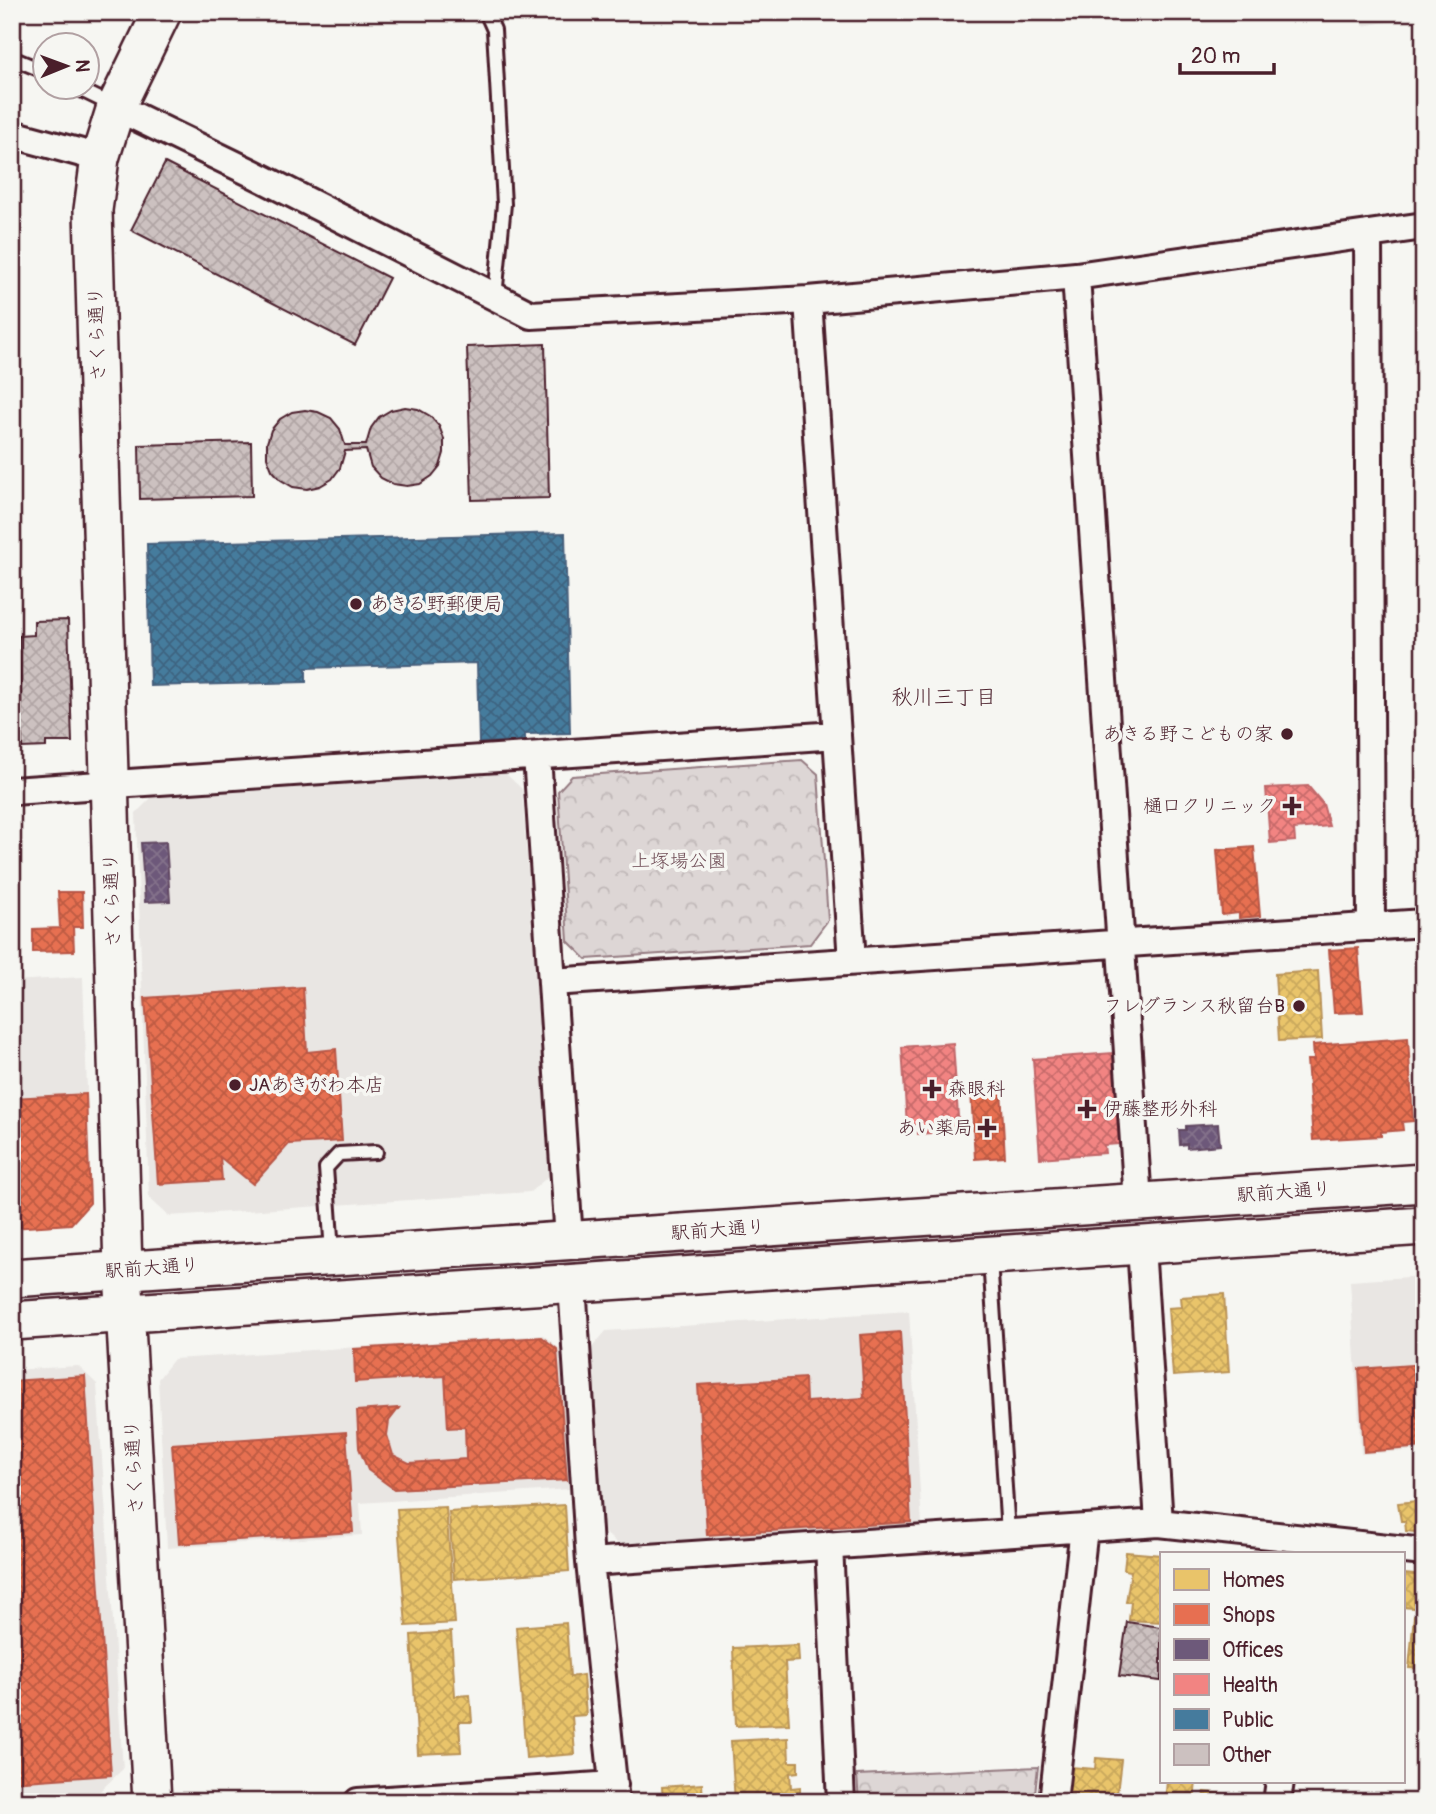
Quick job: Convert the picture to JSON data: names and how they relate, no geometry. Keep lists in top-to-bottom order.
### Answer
{
  "streets": {
    "street": ["さくら通り", "駅前大通り"]
  },
  "crossings": [
    ["さくら通り", "駅前大通り"]
  ],
  "districts": ["秋川三丁目"],
  "parks": ["上塚場公園"],
  "places": {
    "other": [
      "あきる野郵便局",
      "あきる野こどもの家",
      "フレグランス秋留台B",
      "JAあきがわ本店"
    ],
    "health": [
      "樋口クリニック",
      "森眼科",
      "伊藤整形外科",
      "あい薬局"
    ]
  },
  "legend": [
    "Homes",
    "Shops",
    "Offices",
    "Health",
    "Public",
    "Other"
  ],
  "scale_bar": "20 m",
  "north": "right"
}
